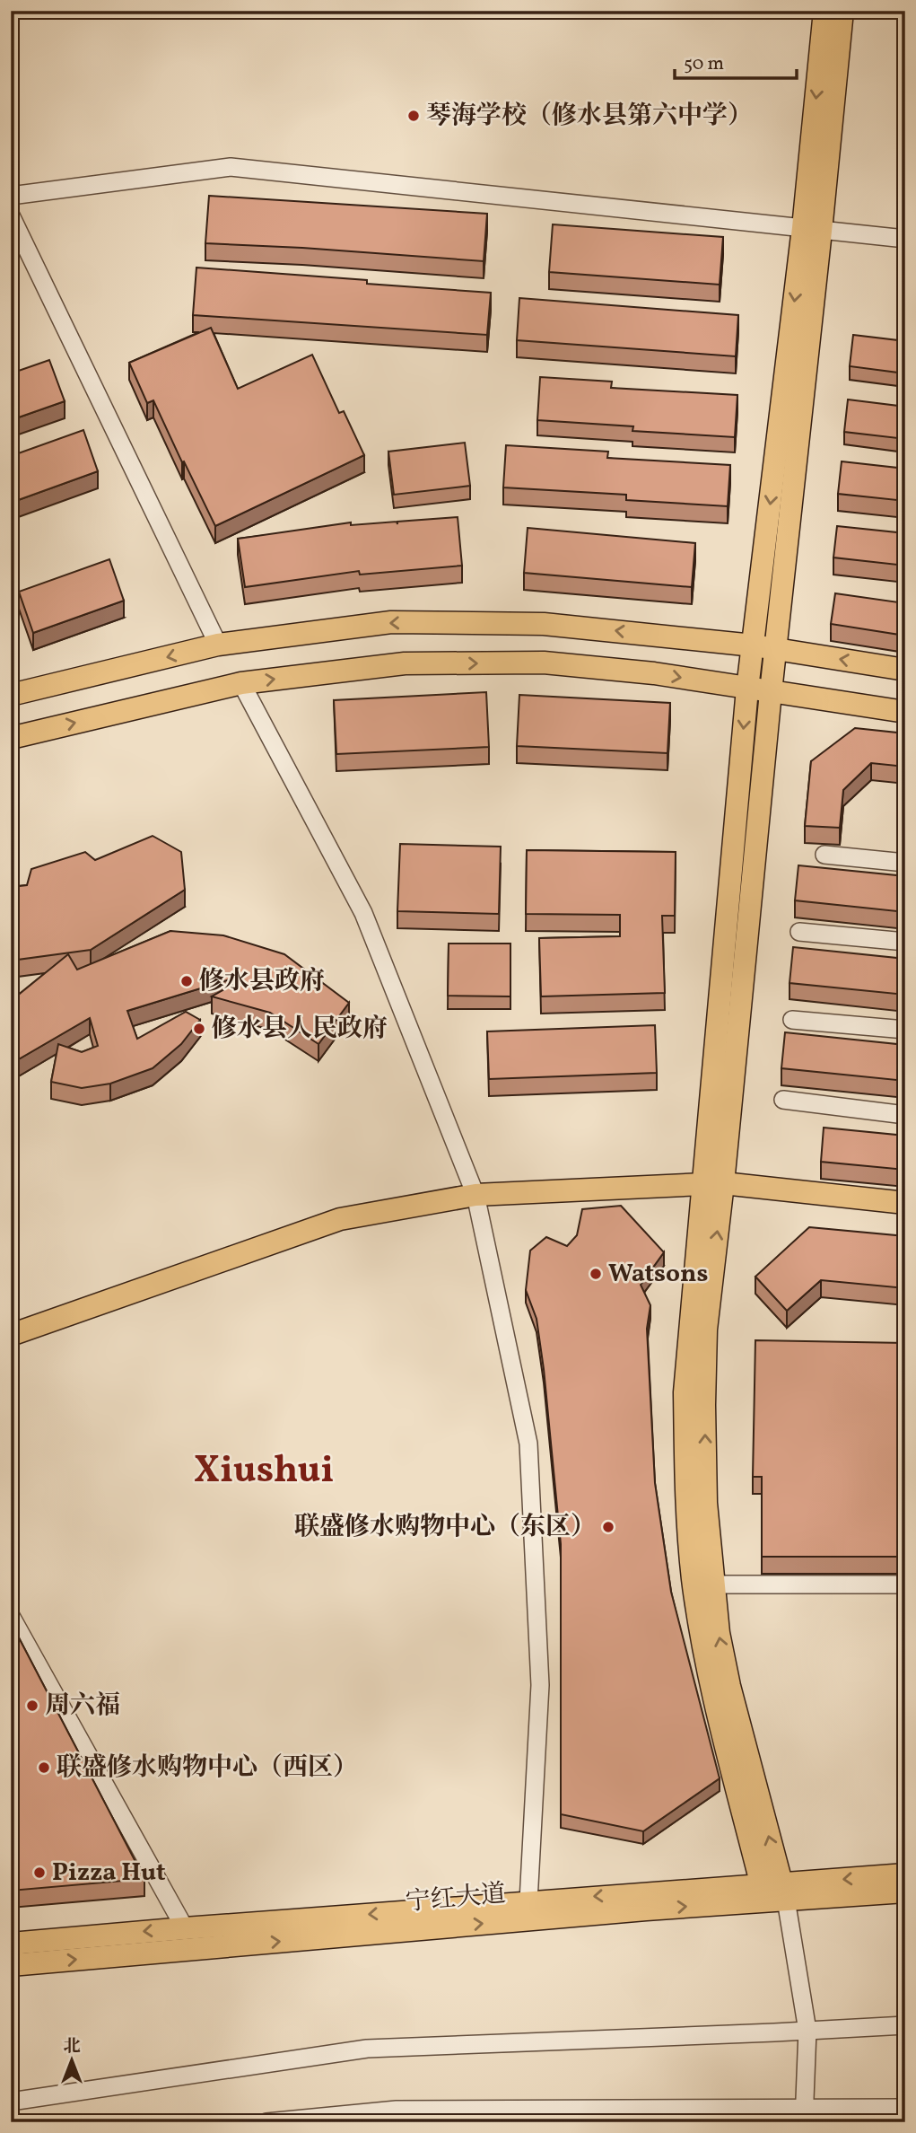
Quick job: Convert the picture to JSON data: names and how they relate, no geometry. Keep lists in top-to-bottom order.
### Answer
{
  "streets": {
    "main road": ["宁红大道"]
  },
  "districts": ["Xiushui"],
  "places": [
    "琴海学校（修水县第六中学）",
    "修水县政府",
    "修水县人民政府",
    "Watsons",
    "联盛修水购物中心（东区）",
    "周六福",
    "联盛修水购物中心（西区）",
    "Pizza Hut"
  ],
  "scale_bar": "50 m",
  "north": "top"
}
